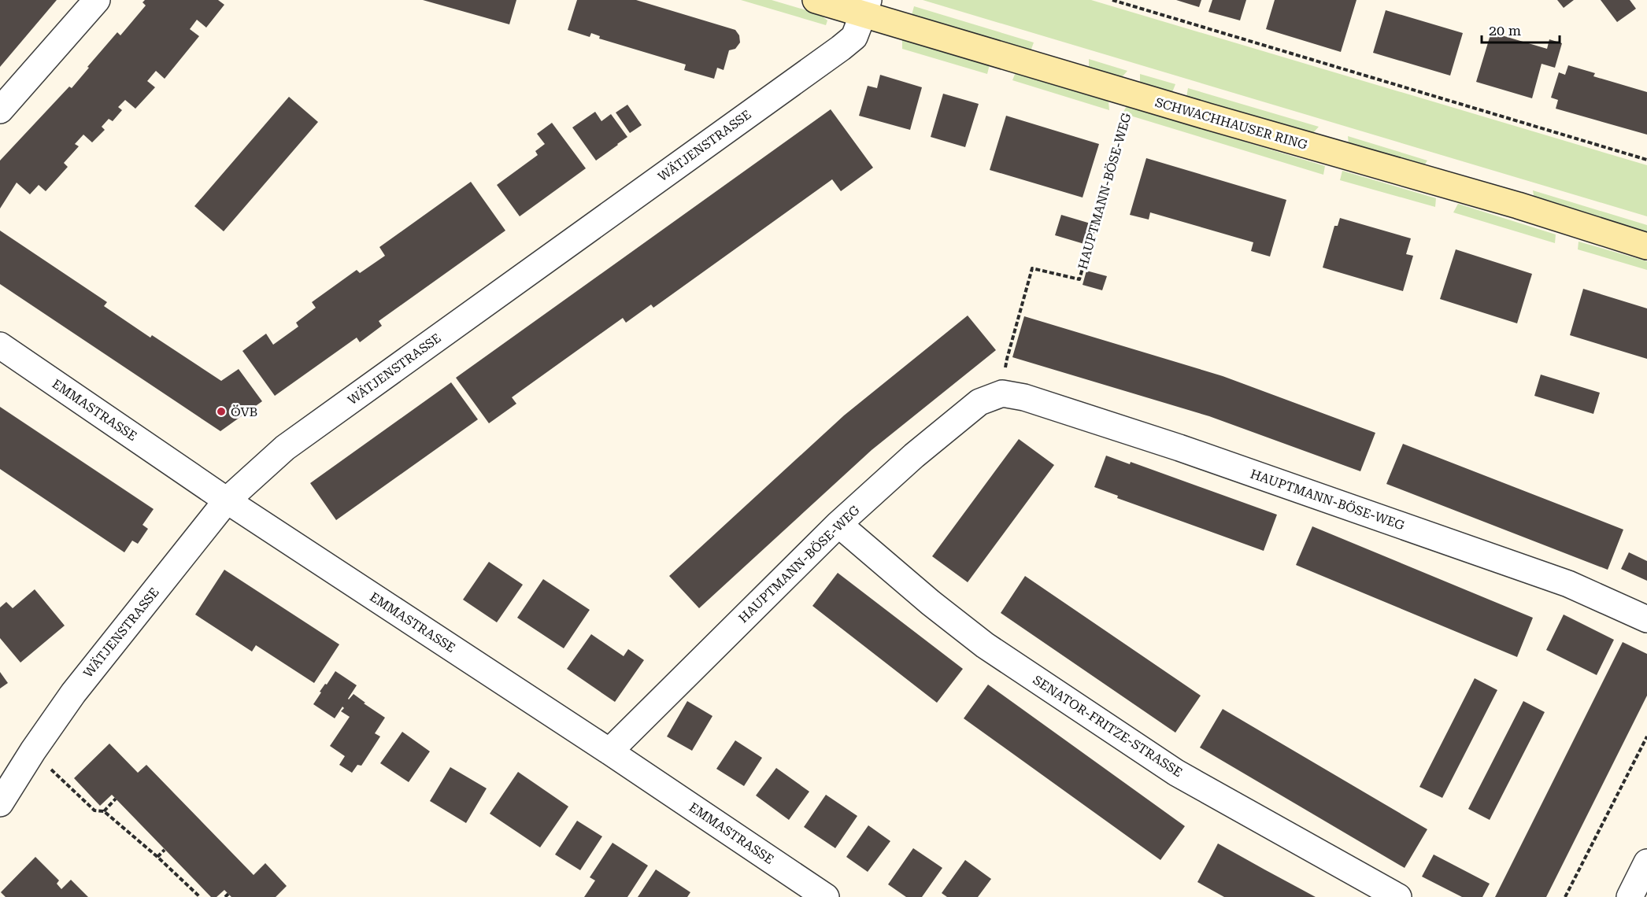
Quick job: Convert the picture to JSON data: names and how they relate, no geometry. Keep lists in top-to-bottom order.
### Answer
{
  "streets": {
    "main road": ["SCHWACHHAUSER RING"],
    "street": [
      "WÄTJENSTRASSE",
      "HAUPTMANN-BÖSE-WEG",
      "EMMASTRASSE",
      "SENATOR-FRITZE-STRASSE"
    ]
  },
  "crossings": [
    ["SCHWACHHAUSER RING", "WÄTJENSTRASSE"],
    ["SCHWACHHAUSER RING", "HAUPTMANN-BÖSE-WEG"],
    ["WÄTJENSTRASSE", "EMMASTRASSE"],
    ["HAUPTMANN-BÖSE-WEG", "EMMASTRASSE"],
    ["HAUPTMANN-BÖSE-WEG", "SENATOR-FRITZE-STRASSE"]
  ],
  "places": ["ÖVB"],
  "scale_bar": "20 m"
}
